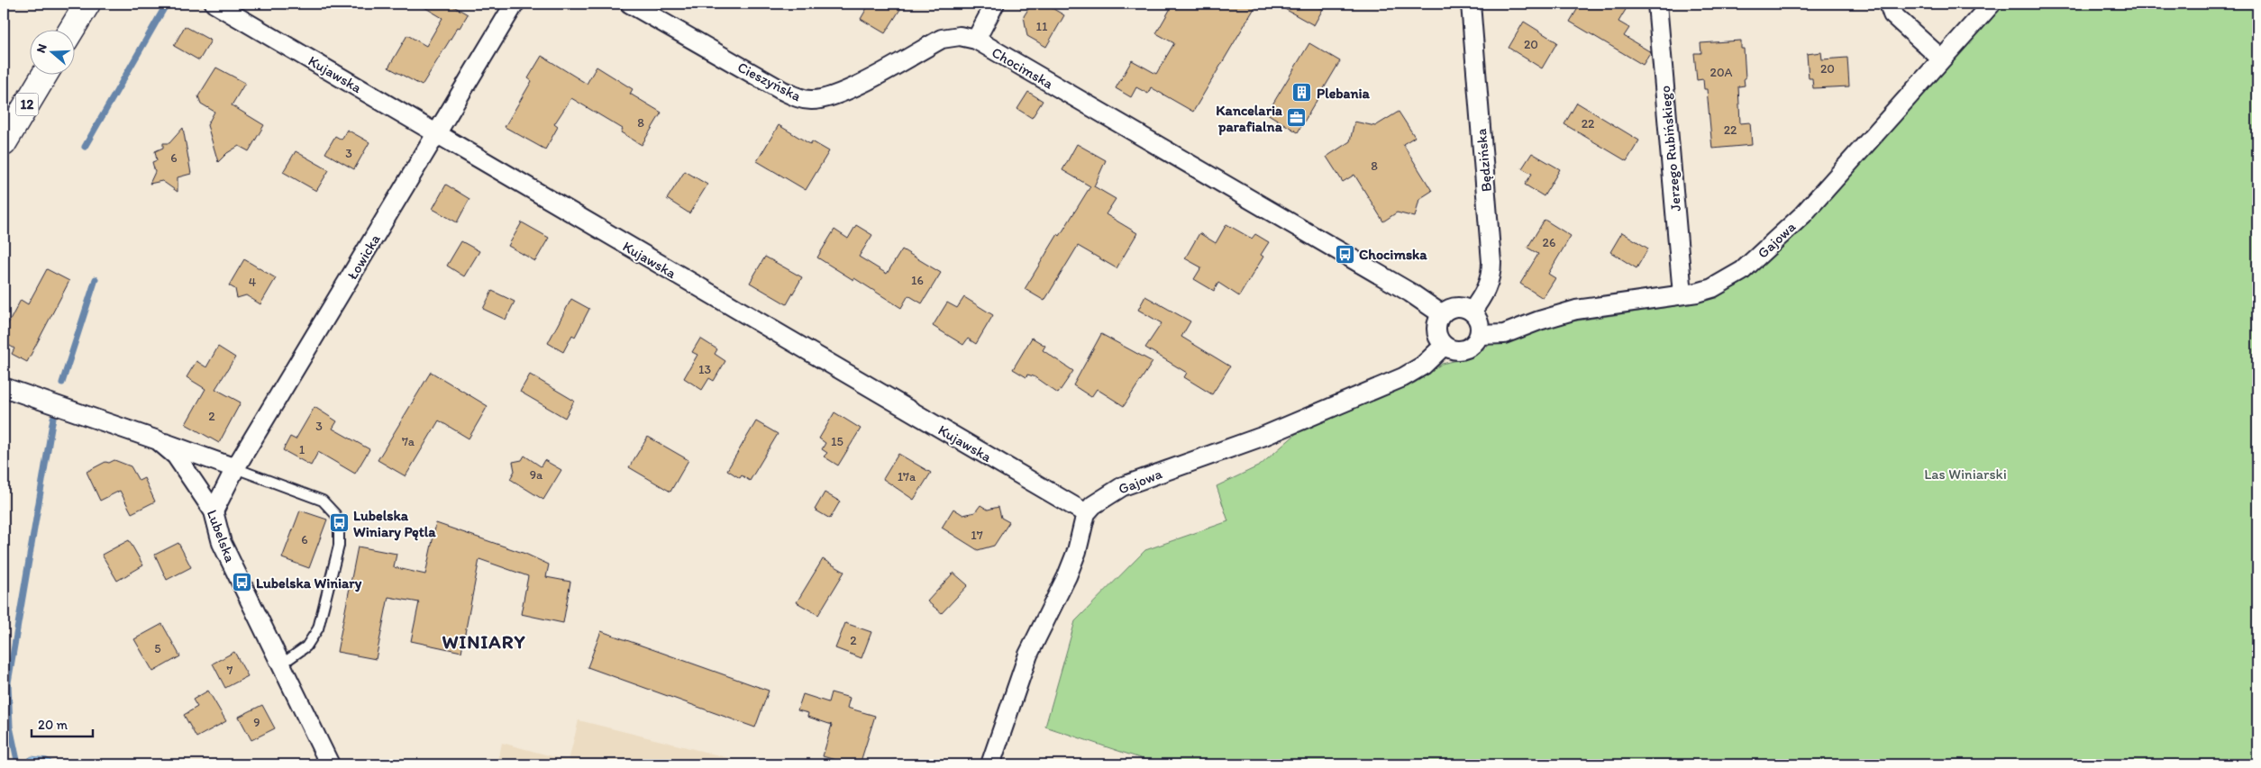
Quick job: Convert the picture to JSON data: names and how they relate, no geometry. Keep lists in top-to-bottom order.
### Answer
{
  "streets": {
    "main road": ["12"],
    "street": [
      "Chocimska",
      "Kujawska",
      "Cieszyńska",
      "Jerzego Rubińskiego",
      "Będzińska",
      "Gajowa",
      "Łowicka",
      "Lubelska"
    ]
  },
  "crossings": [
    ["Chocimska", "Cieszyńska"],
    ["Chocimska", "Będzińska"],
    ["Chocimska", "Gajowa"],
    ["Kujawska", "Gajowa"],
    ["Kujawska", "Łowicka"],
    ["Jerzego Rubińskiego", "Gajowa"],
    ["Będzińska", "Gajowa"],
    ["Łowicka", "Lubelska"]
  ],
  "districts": ["WINIARY"],
  "parks": ["Las Winiarski"],
  "places": {
    "building": ["Plebania"],
    "office": ["Kancelaria parafialna"],
    "bus stop": ["Chocimska", "Lubelska Winiary Pętla", "Lubelska Winiary"]
  },
  "house_numbers": [
    "11",
    "20",
    "20",
    "20A",
    "8",
    "22",
    "22",
    "3",
    "6",
    "8",
    "26",
    "16",
    "4",
    "13",
    "2",
    "3",
    "7a",
    "15",
    "1",
    "9a",
    "17a",
    "17",
    "6",
    "2",
    "5",
    "7",
    "9"
  ],
  "scale_bar": "20 m",
  "north": "left"
}
